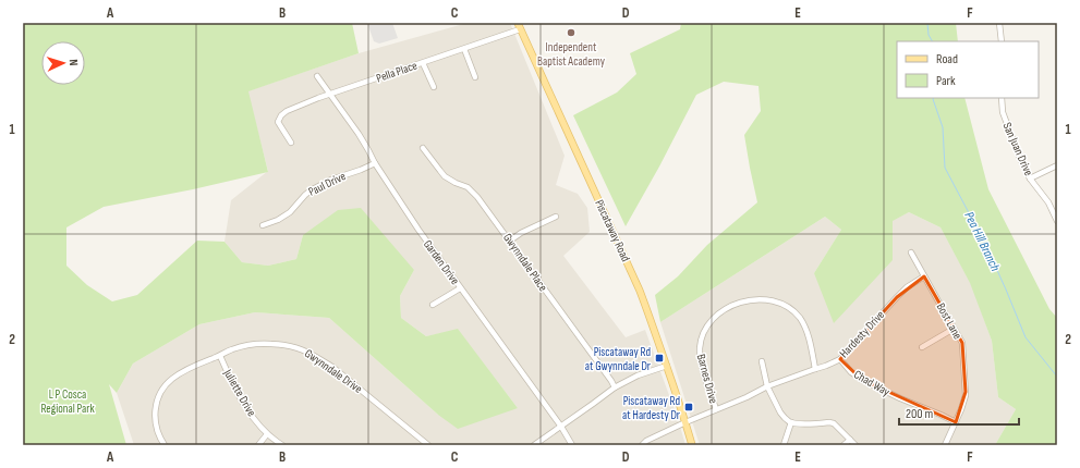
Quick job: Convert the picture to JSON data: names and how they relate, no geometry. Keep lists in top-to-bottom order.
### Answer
{
  "streets": {
    "main road": ["Piscataway Road"],
    "street": [
      "Pella Place",
      "San Juan Drive",
      "Paul Drive",
      "Garden Drive",
      "Gwynndale Place",
      "Bost Lane",
      "Hardesty Drive",
      "Gwynndale Drive",
      "Barnes Drive",
      "Chad Way",
      "Juliette Drive"
    ]
  },
  "crossings": [
    ["Pella Place", "Piscataway Road"],
    ["Pella Place", "Garden Drive"],
    ["Paul Drive", "Garden Drive"],
    ["Piscataway Road", "Hardesty Drive"],
    ["Bost Lane", "Hardesty Drive"],
    ["Bost Lane", "Chad Way"],
    ["Hardesty Drive", "Barnes Drive"],
    ["Hardesty Drive", "Chad Way"],
    ["Gwynndale Drive", "Juliette Drive"]
  ],
  "water": ["Pea Hill Branch"],
  "parks": ["L P Cosca Regional Park"],
  "places": {
    "other": ["Independent Baptist Academy"],
    "transit": ["Piscataway Rd at Gwynndale Dr", "Piscataway Rd at Hardesty Dr"]
  },
  "legend": ["Road", "Park"],
  "scale_bar": "200 m",
  "north": "right",
  "grid": {
    "columns": [
      "A",
      "B",
      "C",
      "D",
      "E",
      "F"
    ],
    "rows": ["1", "2"]
  }
}
